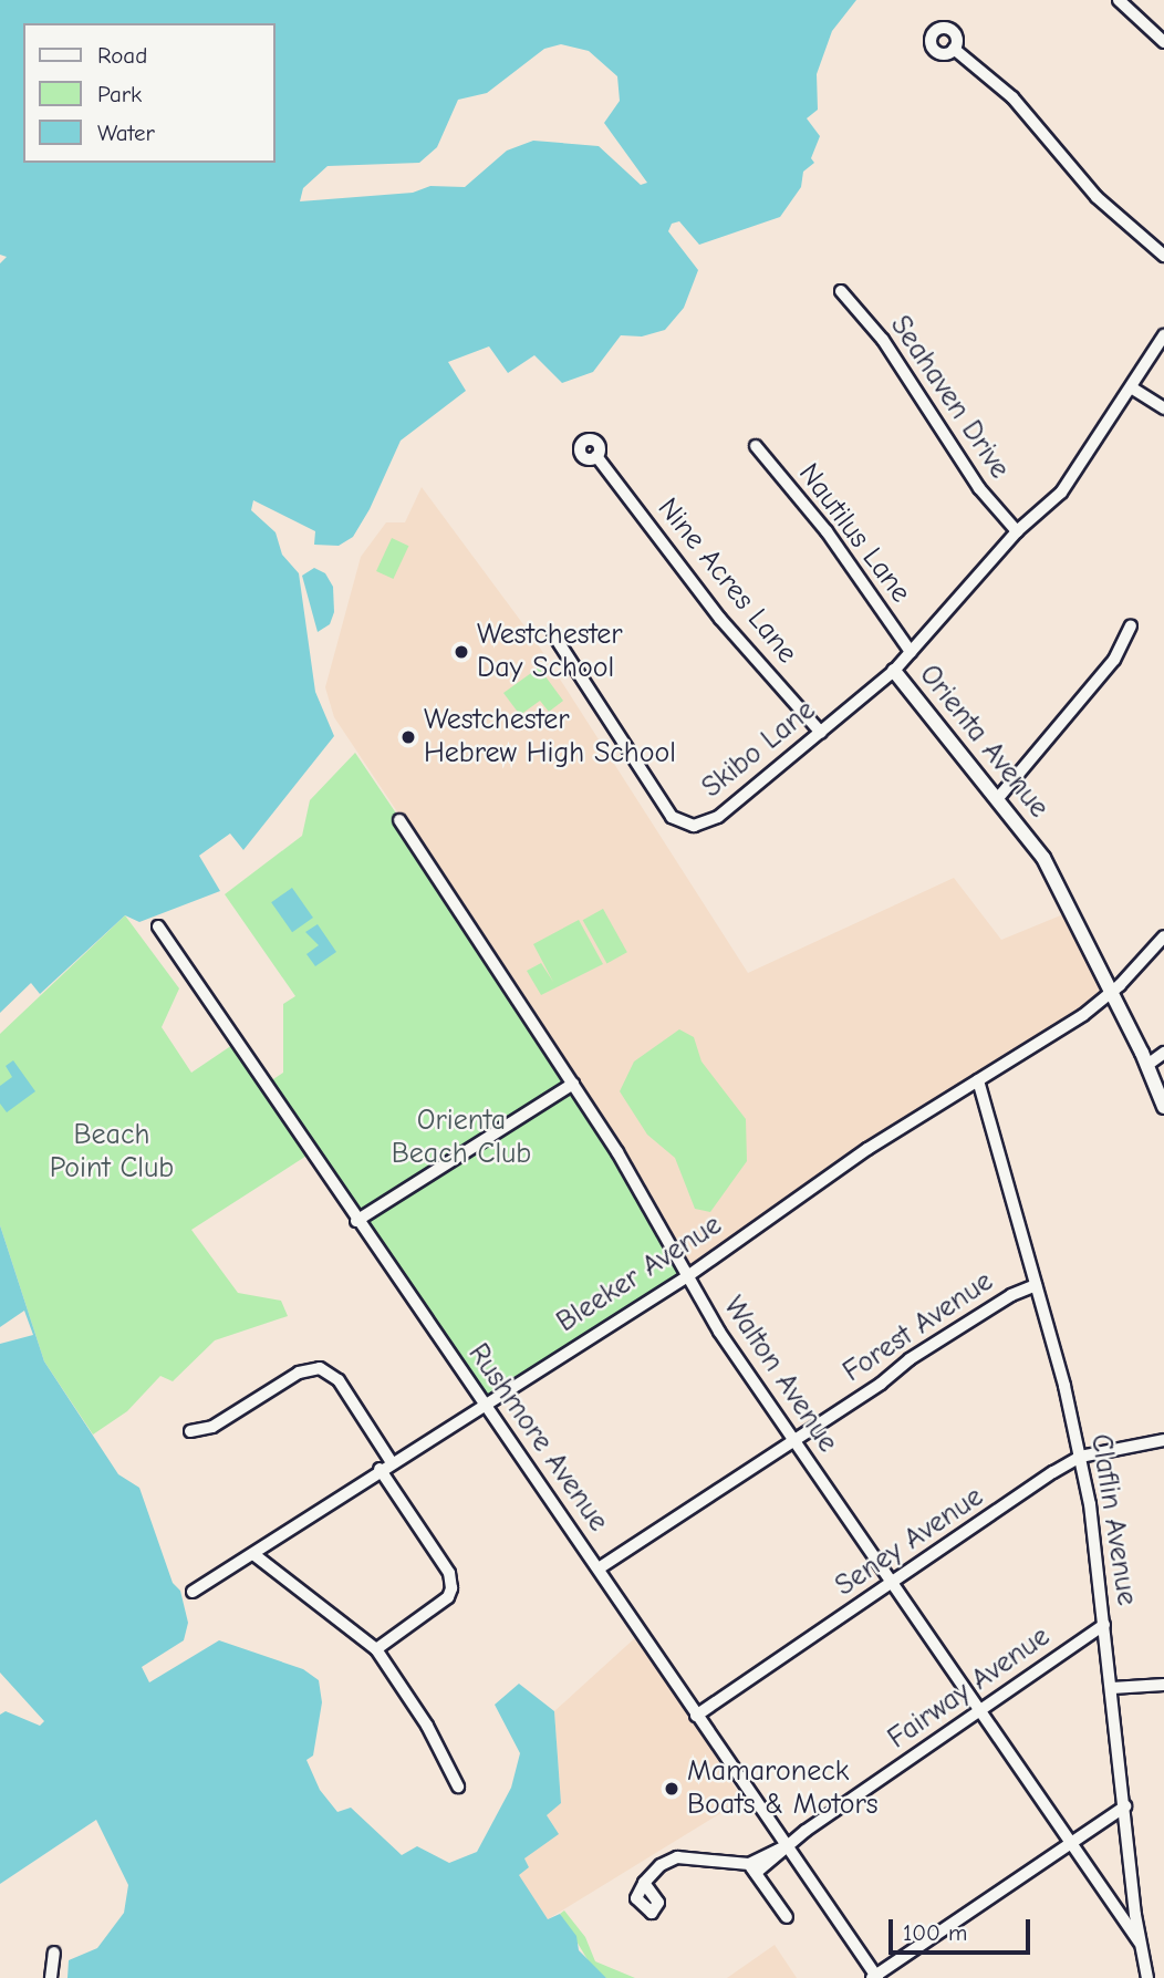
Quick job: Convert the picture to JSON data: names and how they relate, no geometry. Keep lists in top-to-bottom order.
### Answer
{
  "streets": {
    "street": [
      "Seahaven Drive",
      "Nautilus Lane",
      "Nine Acres Lane",
      "Orienta Avenue",
      "Skibo Lane",
      "Bleeker Avenue",
      "Forest Avenue",
      "Walton Avenue",
      "Rushmore Avenue",
      "Claflin Avenue",
      "Seney Avenue",
      "Fairway Avenue"
    ]
  },
  "crossings": [
    ["Seahaven Drive", "Orienta Avenue"],
    ["Nautilus Lane", "Orienta Avenue"],
    ["Nine Acres Lane", "Skibo Lane"],
    ["Orienta Avenue", "Skibo Lane"],
    ["Orienta Avenue", "Bleeker Avenue"],
    ["Bleeker Avenue", "Walton Avenue"],
    ["Bleeker Avenue", "Rushmore Avenue"],
    ["Bleeker Avenue", "Claflin Avenue"],
    ["Forest Avenue", "Walton Avenue"],
    ["Forest Avenue", "Rushmore Avenue"],
    ["Forest Avenue", "Claflin Avenue"],
    ["Walton Avenue", "Claflin Avenue"],
    ["Walton Avenue", "Seney Avenue"],
    ["Walton Avenue", "Fairway Avenue"],
    ["Rushmore Avenue", "Seney Avenue"],
    ["Rushmore Avenue", "Fairway Avenue"],
    ["Claflin Avenue", "Seney Avenue"],
    ["Claflin Avenue", "Fairway Avenue"]
  ],
  "parks": ["Orienta Beach Club", "Beach Point Club"],
  "places": ["Westchester Day School", "Westchester Hebrew High School", "Mamaroneck Boats & Motors"],
  "legend": ["Road", "Park", "Water"],
  "scale_bar": "100 m"
}
